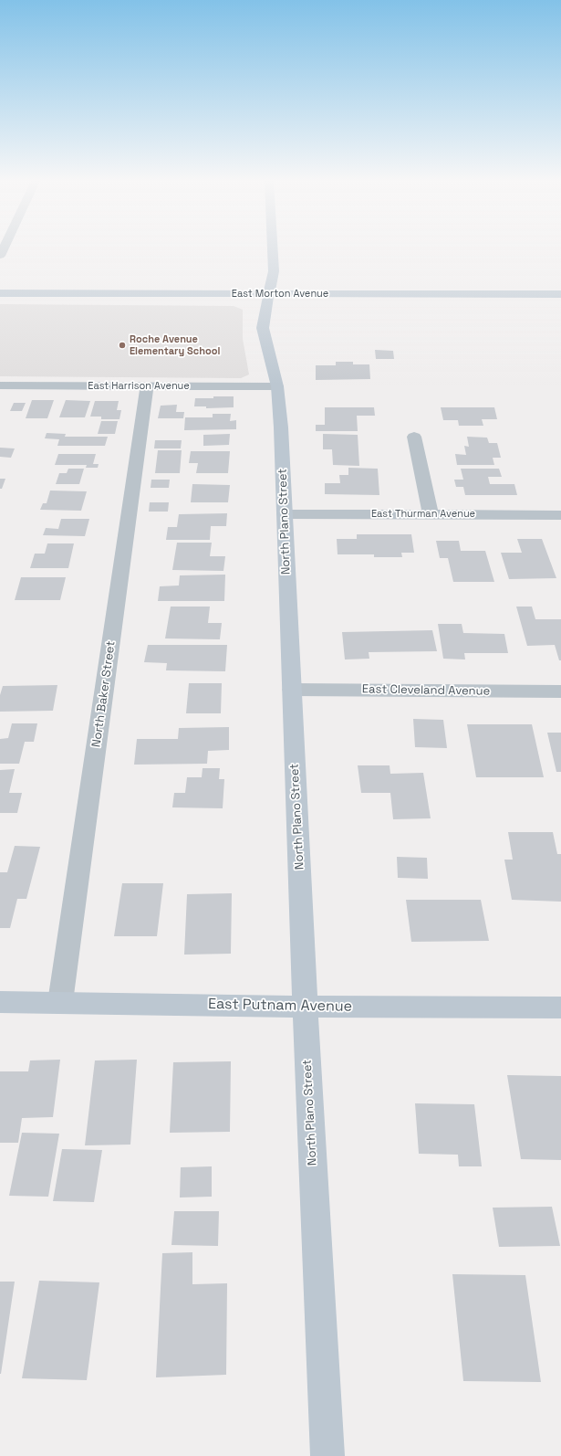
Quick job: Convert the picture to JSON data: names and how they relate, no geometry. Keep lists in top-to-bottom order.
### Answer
{
  "streets": {
    "main road": ["East Morton Avenue", "North Plano Street", "East Putnam Avenue"],
    "street": [
      "East Harrison Avenue",
      "East Thurman Avenue",
      "East Cleveland Avenue",
      "North Baker Street"
    ]
  },
  "crossings": [
    ["East Morton Avenue", "North Plano Street"],
    ["East Harrison Avenue", "North Plano Street"],
    ["East Harrison Avenue", "North Baker Street"],
    ["East Thurman Avenue", "North Plano Street"],
    ["North Plano Street", "East Cleveland Avenue"],
    ["North Plano Street", "East Putnam Avenue"],
    ["North Baker Street", "East Putnam Avenue"]
  ],
  "places": ["Roche Avenue Elementary School"]
}
